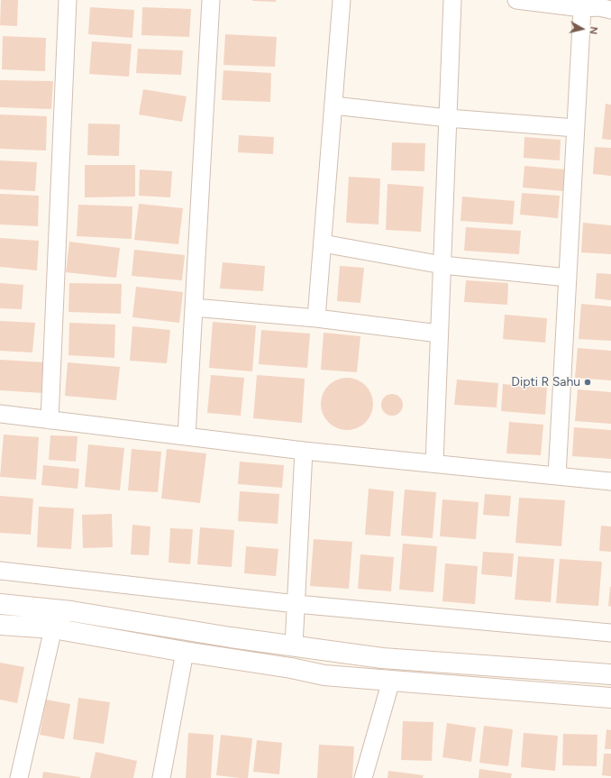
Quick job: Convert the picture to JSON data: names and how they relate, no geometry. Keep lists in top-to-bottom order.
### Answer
{
  "places": ["Dipti R Sahu"],
  "north": "right"
}
